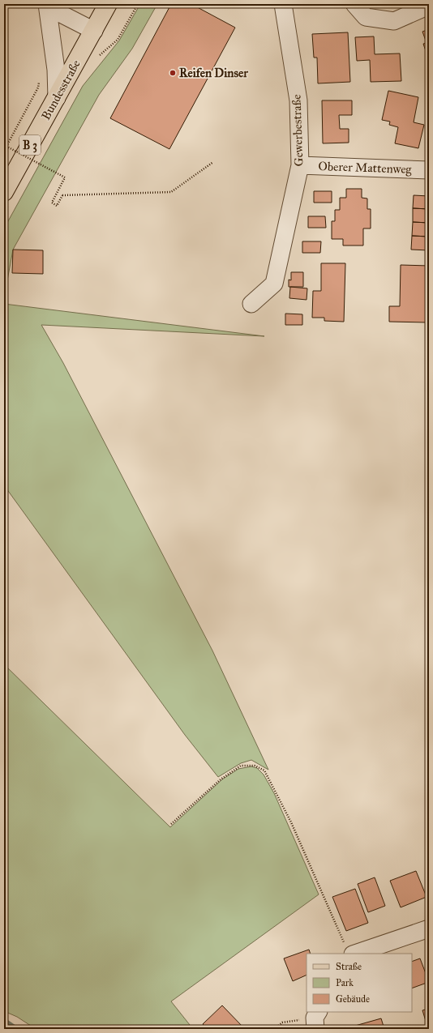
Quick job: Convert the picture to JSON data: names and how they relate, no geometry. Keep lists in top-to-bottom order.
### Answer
{
  "streets": {
    "main road": ["Bundesstraße", "B 3"],
    "street": ["Gewerbestraße", "Oberer Mattenweg"]
  },
  "crossings": [
    ["Gewerbestraße", "Oberer Mattenweg"]
  ],
  "places": ["Reifen Dinser"],
  "legend": ["Straße", "Park", "Gebäude"]
}
